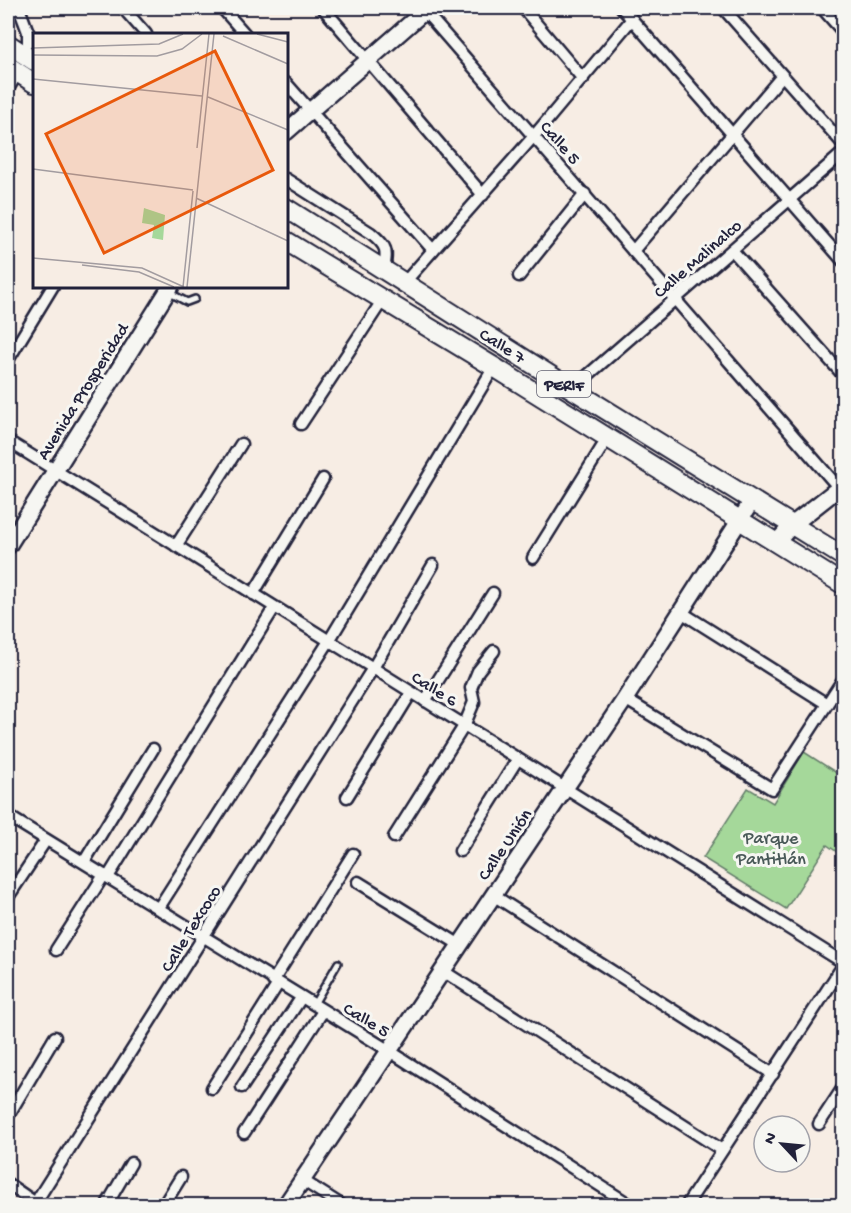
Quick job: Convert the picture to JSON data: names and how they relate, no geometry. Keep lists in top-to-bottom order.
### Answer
{
  "streets": {
    "main road": ["Calle 7", "PERIF"],
    "street": [
      "Calle 5",
      "Calle Malinalco",
      "Avenida Prosperidad",
      "Calle 6",
      "Calle Unión",
      "Calle Texcoco"
    ]
  },
  "crossings": [
    ["Calle 5", "Calle Malinalco"],
    ["Calle 5", "Calle Unión"],
    ["Calle 5", "Calle Texcoco"],
    ["Calle Malinalco", "Calle 7"],
    ["Calle 7", "Calle Unión"],
    ["Avenida Prosperidad", "Calle 6"],
    ["Calle 6", "Calle Unión"],
    ["Calle 6", "Calle Texcoco"]
  ],
  "parks": ["Parque Pantitlán"],
  "north": "top left"
}
